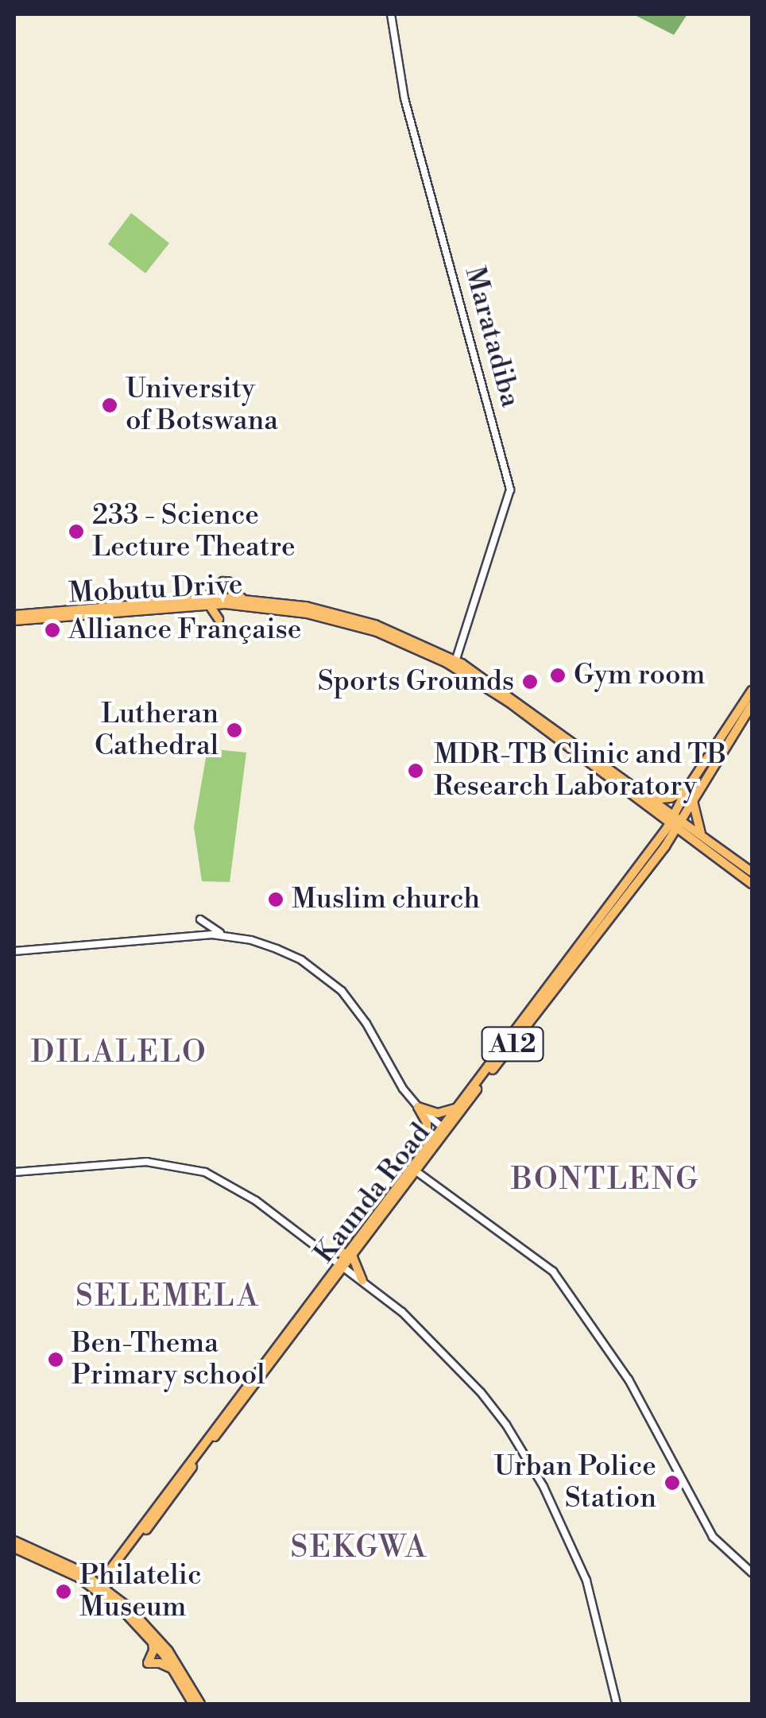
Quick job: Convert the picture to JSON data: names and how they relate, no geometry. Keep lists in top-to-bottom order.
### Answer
{
  "streets": {
    "main road": ["Mobutu Drive", "A12", "Kaunda Road"],
    "street": ["Maratadiba"]
  },
  "crossings": [
    ["Maratadiba", "Mobutu Drive"],
    ["Mobutu Drive", "A12"],
    ["Mobutu Drive", "Kaunda Road"],
    ["A12", "Kaunda Road"]
  ],
  "districts": [
    "DILALELO",
    "BONTLENG",
    "SELEMELA",
    "SEKGWA"
  ],
  "places": [
    "University of Botswana",
    "233 - Science Lecture Theatre",
    "Alliance Française",
    "Gym room",
    "Sports Grounds",
    "Lutheran Cathedral",
    "MDR-TB Clinic and TB Research Laboratory",
    "Muslim church",
    "Ben-Thema Primary school",
    "Urban Police Station",
    "Philatelic Museum"
  ]
}
